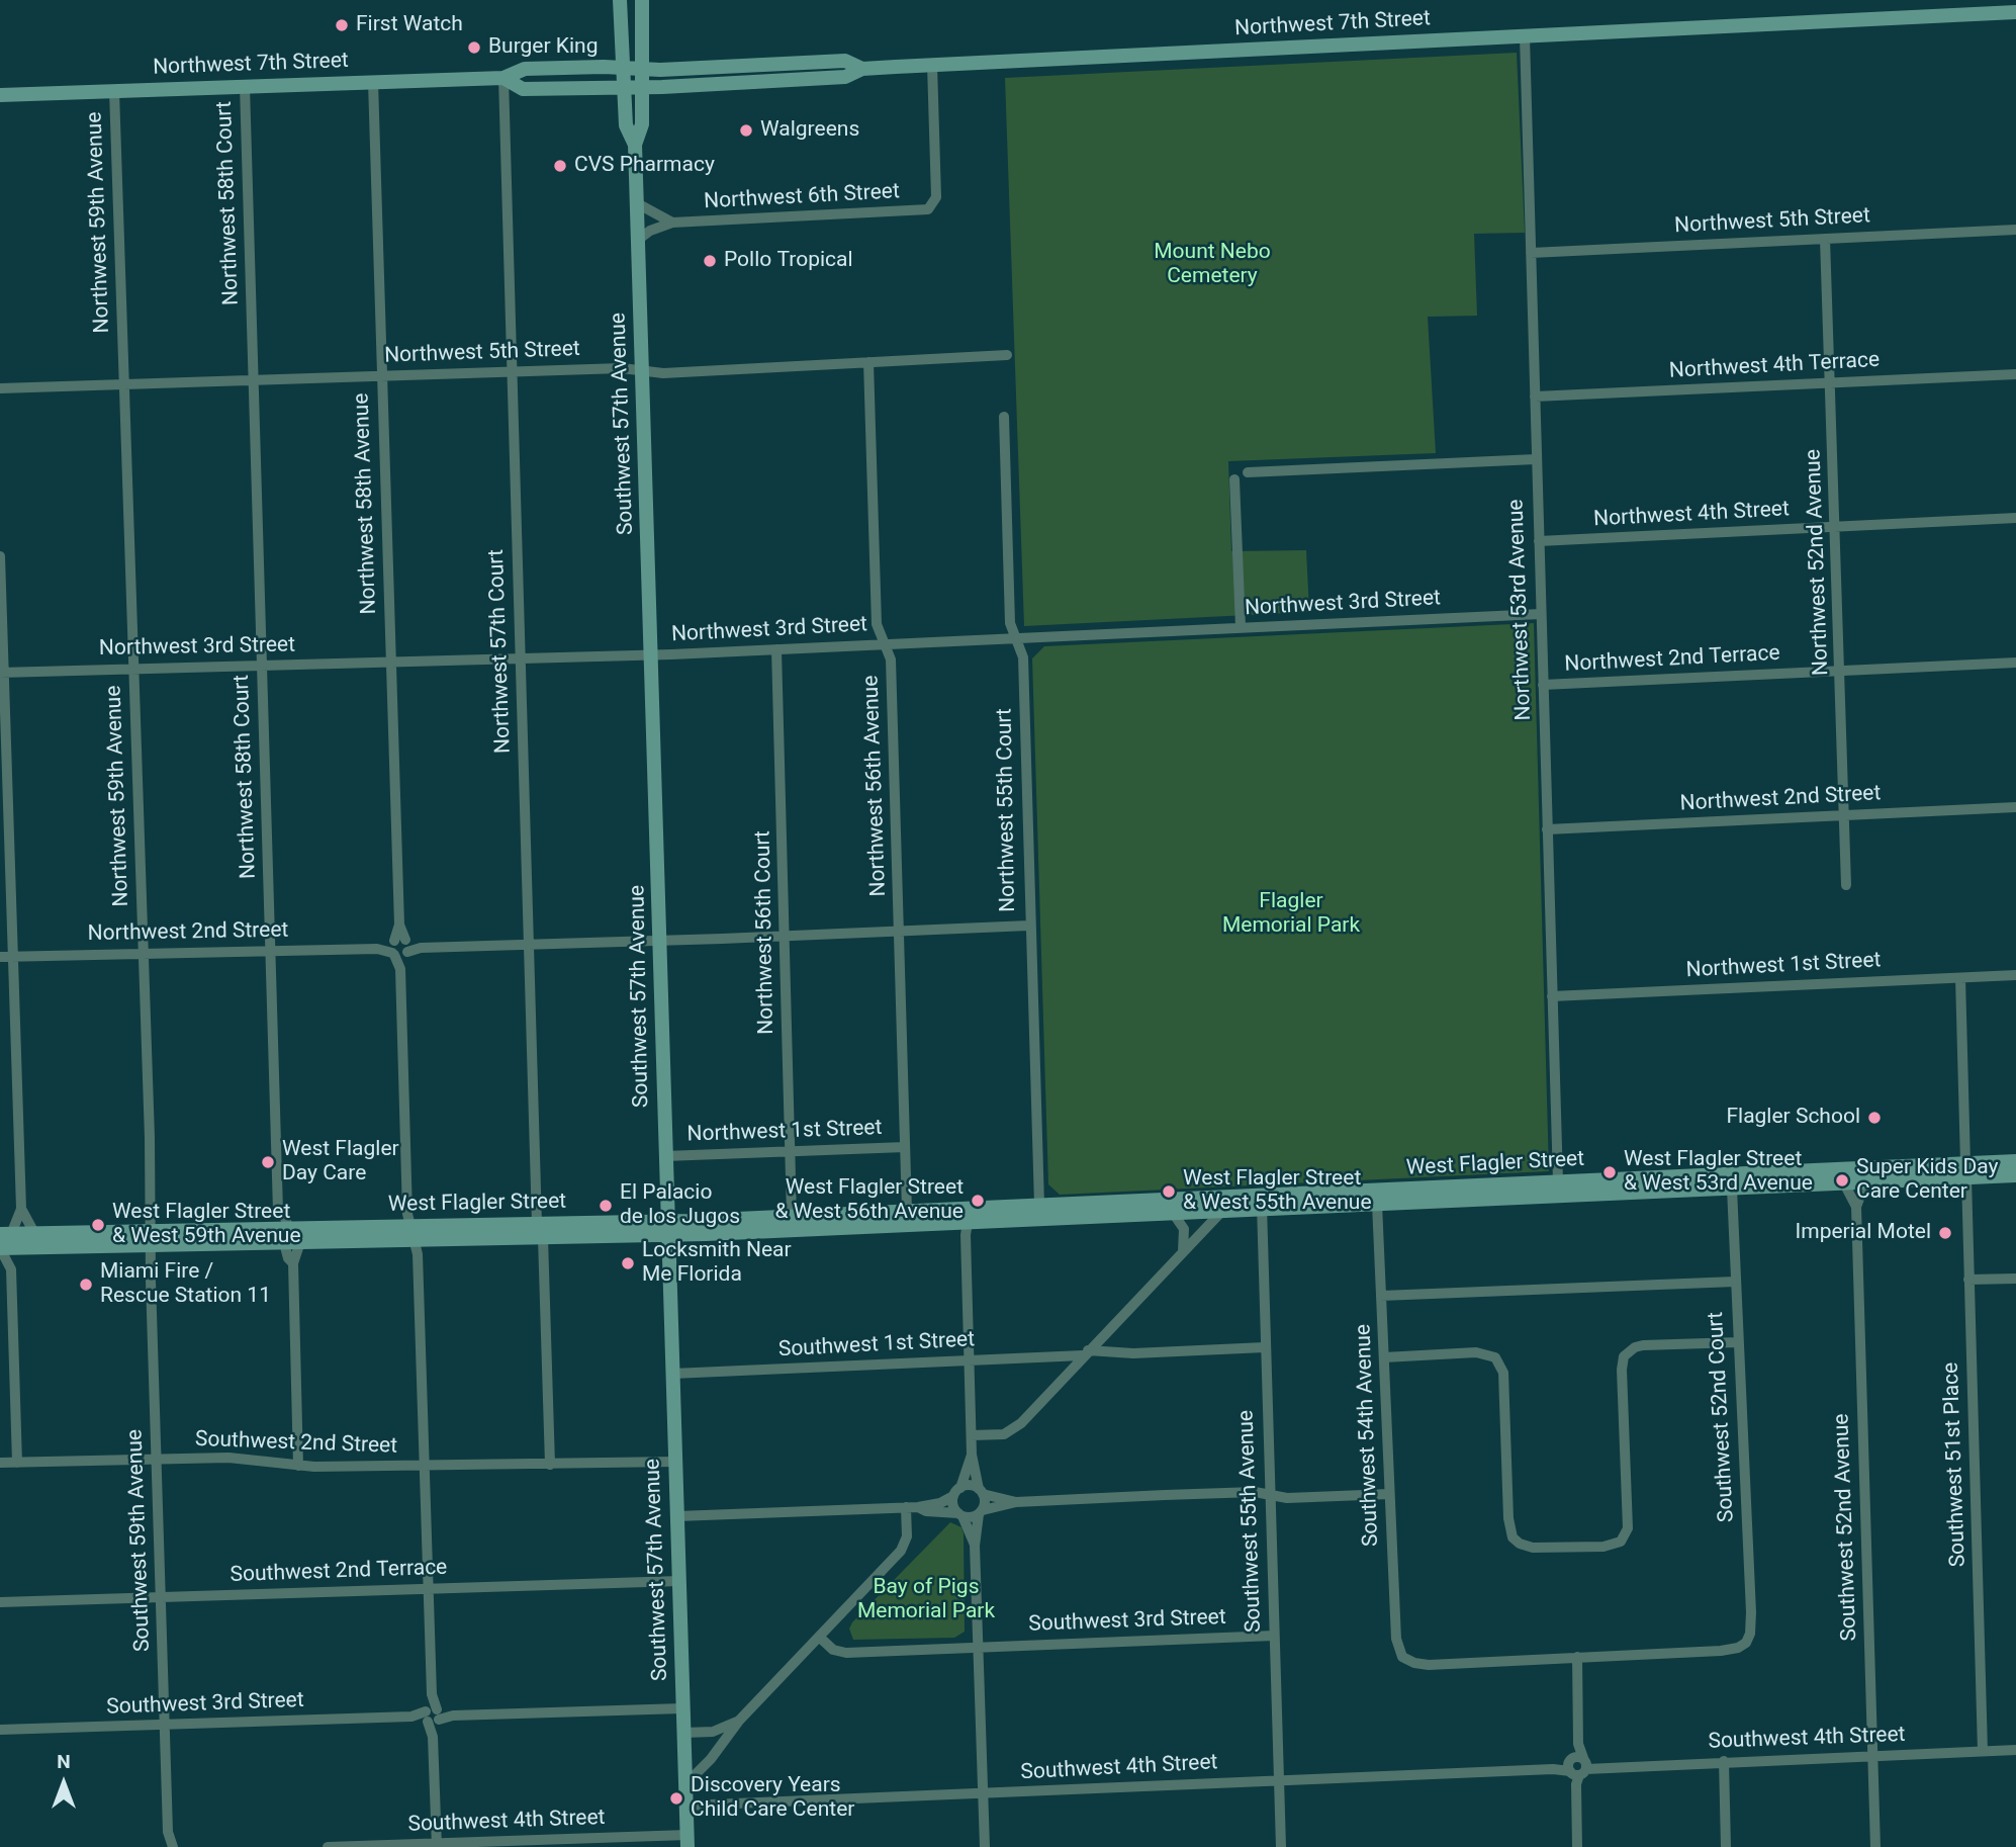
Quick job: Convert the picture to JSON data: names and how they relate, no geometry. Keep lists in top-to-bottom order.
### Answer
{
  "streets": {
    "main road": ["Northwest 7th Street", "Southwest 57th Avenue", "West Flagler Street"],
    "street": [
      "Northwest 6th Street",
      "Northwest 58th Court",
      "Northwest 5th Street",
      "Northwest 59th Avenue",
      "Northwest 4th Terrace",
      "Northwest 58th Avenue",
      "Northwest 4th Street",
      "Northwest 52nd Avenue",
      "Northwest 3rd Street",
      "Northwest 53rd Avenue",
      "Northwest 57th Court",
      "Northwest 2nd Terrace",
      "Northwest 56th Avenue",
      "Northwest 2nd Street",
      "Northwest 55th Court",
      "Northwest 56th Court",
      "Northwest 1st Street",
      "Southwest 1st Street",
      "Southwest 52nd Court",
      "Southwest 54th Avenue",
      "Southwest 2nd Street",
      "Southwest 51st Place",
      "Southwest 55th Avenue",
      "Southwest 52nd Avenue",
      "Southwest 59th Avenue",
      "Southwest 2nd Terrace",
      "Southwest 3rd Street",
      "Southwest 4th Street"
    ]
  },
  "crossings": [
    ["Northwest 7th Street", "Northwest 6th Street"],
    ["Northwest 7th Street", "Northwest 58th Court"],
    ["Northwest 7th Street", "Northwest 59th Avenue"],
    ["Northwest 7th Street", "Northwest 58th Avenue"],
    ["Northwest 7th Street", "Northwest 53rd Avenue"],
    ["Northwest 7th Street", "Northwest 57th Court"],
    ["Northwest 6th Street", "Southwest 57th Avenue"],
    ["Northwest 58th Court", "Northwest 5th Street"],
    ["Northwest 58th Court", "Northwest 3rd Street"],
    ["Northwest 58th Court", "Northwest 2nd Street"],
    ["Northwest 58th Court", "West Flagler Street"],
    ["Northwest 5th Street", "Northwest 59th Avenue"],
    ["Northwest 5th Street", "Southwest 57th Avenue"],
    ["Northwest 5th Street", "Northwest 58th Avenue"],
    ["Northwest 5th Street", "Northwest 52nd Avenue"],
    ["Northwest 5th Street", "Northwest 53rd Avenue"],
    ["Northwest 5th Street", "Northwest 57th Court"],
    ["Northwest 5th Street", "Northwest 56th Avenue"],
    ["Northwest 59th Avenue", "Northwest 3rd Street"],
    ["Northwest 59th Avenue", "Northwest 2nd Street"],
    ["Northwest 59th Avenue", "West Flagler Street"],
    ["Northwest 59th Avenue", "Southwest 59th Avenue"],
    ["Northwest 4th Terrace", "Northwest 52nd Avenue"],
    ["Northwest 4th Terrace", "Northwest 53rd Avenue"],
    ["Southwest 57th Avenue", "Northwest 3rd Street"],
    ["Southwest 57th Avenue", "Northwest 2nd Street"],
    ["Southwest 57th Avenue", "Northwest 1st Street"],
    ["Southwest 57th Avenue", "West Flagler Street"],
    ["Southwest 57th Avenue", "Southwest 1st Street"],
    ["Southwest 57th Avenue", "Southwest 2nd Street"],
    ["Southwest 57th Avenue", "Southwest 2nd Terrace"],
    ["Southwest 57th Avenue", "Southwest 3rd Street"],
    ["Southwest 57th Avenue", "Southwest 4th Street"],
    ["Northwest 58th Avenue", "Northwest 3rd Street"],
    ["Northwest 58th Avenue", "Northwest 2nd Street"],
    ["Northwest 58th Avenue", "West Flagler Street"],
    ["Northwest 58th Avenue", "Southwest 2nd Street"],
    ["Northwest 58th Avenue", "Southwest 2nd Terrace"],
    ["Northwest 58th Avenue", "Southwest 3rd Street"],
    ["Northwest 58th Avenue", "Southwest 4th Street"],
    ["Northwest 4th Street", "Northwest 52nd Avenue"],
    ["Northwest 4th Street", "Northwest 53rd Avenue"],
    ["Northwest 52nd Avenue", "Northwest 2nd Terrace"],
    ["Northwest 52nd Avenue", "Northwest 2nd Street"],
    ["Northwest 3rd Street", "Northwest 53rd Avenue"],
    ["Northwest 3rd Street", "Northwest 57th Court"],
    ["Northwest 3rd Street", "Northwest 56th Avenue"],
    ["Northwest 3rd Street", "Northwest 55th Court"],
    ["Northwest 3rd Street", "Northwest 56th Court"],
    ["Northwest 53rd Avenue", "Northwest 2nd Terrace"],
    ["Northwest 53rd Avenue", "Northwest 2nd Street"],
    ["Northwest 53rd Avenue", "Northwest 1st Street"],
    ["Northwest 53rd Avenue", "West Flagler Street"],
    ["Northwest 57th Court", "Northwest 2nd Street"],
    ["Northwest 57th Court", "West Flagler Street"],
    ["Northwest 56th Avenue", "Northwest 2nd Street"],
    ["Northwest 56th Avenue", "Northwest 1st Street"],
    ["Northwest 56th Avenue", "West Flagler Street"],
    ["Northwest 2nd Street", "Northwest 55th Court"],
    ["Northwest 2nd Street", "Northwest 56th Court"],
    ["Northwest 55th Court", "West Flagler Street"],
    ["Northwest 56th Court", "Northwest 1st Street"],
    ["Northwest 56th Court", "West Flagler Street"],
    ["Northwest 1st Street", "Southwest 51st Place"],
    ["West Flagler Street", "Southwest 52nd Court"],
    ["West Flagler Street", "Southwest 54th Avenue"],
    ["West Flagler Street", "Southwest 51st Place"],
    ["West Flagler Street", "Southwest 55th Avenue"],
    ["West Flagler Street", "Southwest 52nd Avenue"],
    ["West Flagler Street", "Southwest 59th Avenue"],
    ["Southwest 1st Street", "Southwest 55th Avenue"],
    ["Southwest 52nd Court", "Southwest 54th Avenue"],
    ["Southwest 2nd Street", "Southwest 59th Avenue"],
    ["Southwest 51st Place", "Southwest 4th Street"],
    ["Southwest 55th Avenue", "Southwest 3rd Street"],
    ["Southwest 55th Avenue", "Southwest 4th Street"],
    ["Southwest 52nd Avenue", "Southwest 4th Street"],
    ["Southwest 59th Avenue", "Southwest 2nd Terrace"],
    ["Southwest 59th Avenue", "Southwest 3rd Street"]
  ],
  "parks": ["Mount Nebo Cemetery", "Flagler Memorial Park", "Bay of Pigs Memorial Park"],
  "places": [
    "First Watch",
    "Burger King",
    "Walgreens",
    "CVS Pharmacy",
    "Pollo Tropical",
    "Flagler School",
    "West Flagler Day Care",
    "West Flagler Street & West 53rd Avenue",
    "Super Kids Day Care Center",
    "West Flagler Street & West 55th Avenue",
    "West Flagler Street & West 56th Avenue",
    "El Palacio de los Jugos",
    "West Flagler Street & West 59th Avenue",
    "Imperial Motel",
    "Locksmith Near Me Florida",
    "Miami Fire / Rescue Station 11",
    "Discovery Years Child Care Center"
  ],
  "north": "top"
}
